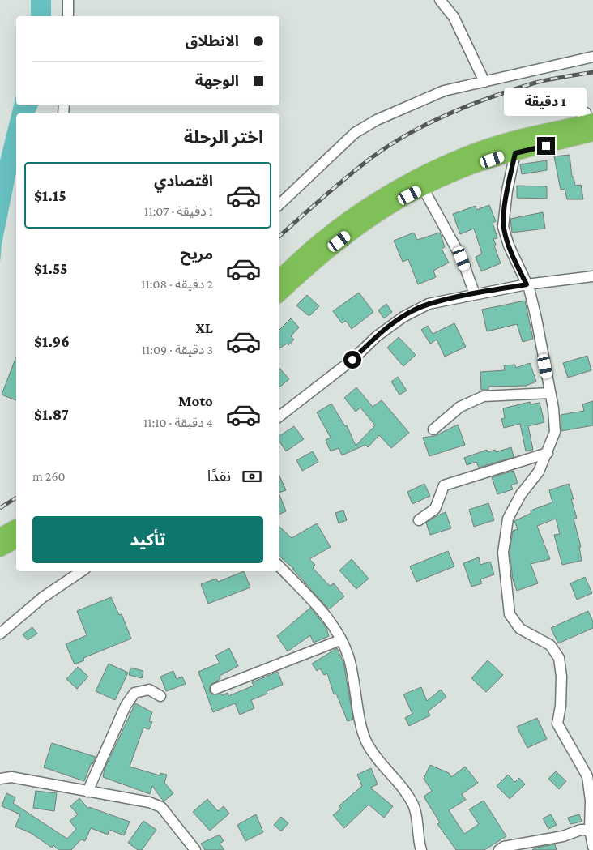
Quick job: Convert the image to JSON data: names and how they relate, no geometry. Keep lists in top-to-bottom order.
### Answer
{
  "page": {
    "banner": ["الانطلاق", "الوجهة"],
    "bubble": "1 دقيقة",
    "heading": "اختر الرحلة",
    "list": [
      {
        "name": "اقتصادي",
        "note": "1 دقيقة · 11:07",
        "value": "$1.15"
      },
      {
        "name": "مريح",
        "note": "2 دقيقة · 11:08",
        "value": "$1.55"
      },
      {
        "name": "XL",
        "note": "3 دقيقة · 11:09",
        "value": "$1.96"
      },
      {
        "name": "Moto",
        "note": "4 دقيقة · 11:10",
        "value": "$1.87"
      }
    ],
    "pay": ["نقدًا", "260 m"],
    "buttons": "تأكيد"
  }
}
